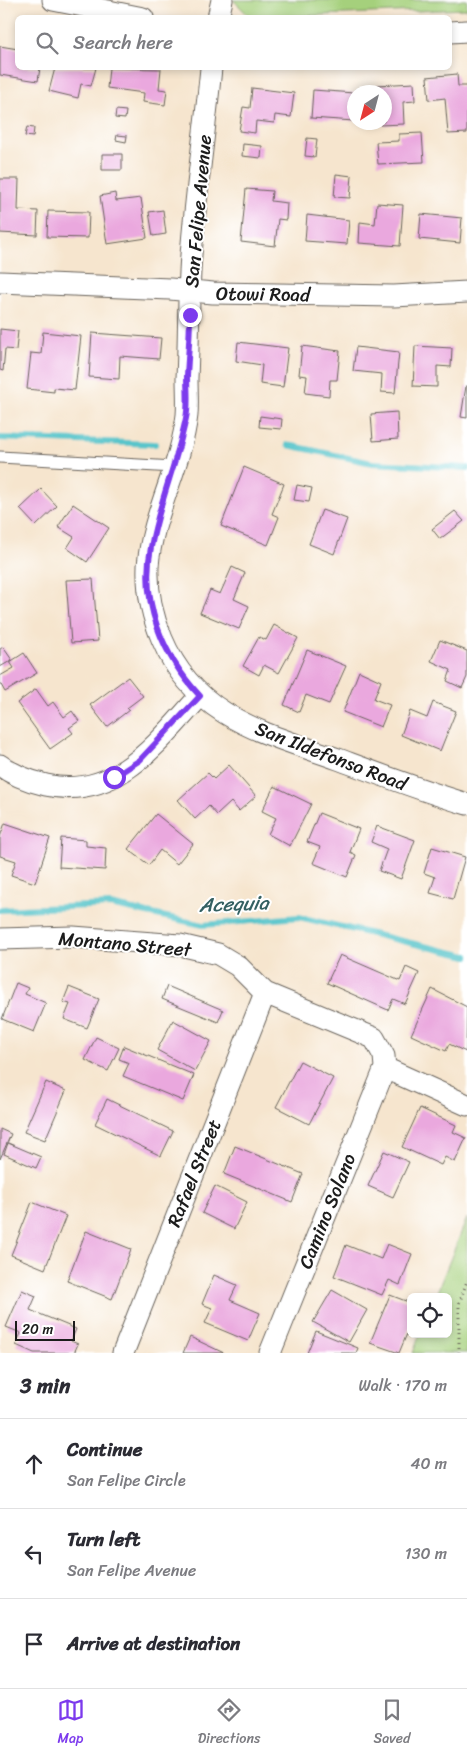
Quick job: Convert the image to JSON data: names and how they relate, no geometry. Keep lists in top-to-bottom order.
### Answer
{
  "streets": {
    "street": [
      "San Felipe Avenue",
      "Otowi Road",
      "San Ildefonso Road",
      "Montano Street",
      "Rafael Street",
      "Camino Solano"
    ]
  },
  "crossings": [
    ["San Felipe Avenue", "Otowi Road"],
    ["San Felipe Avenue", "San Ildefonso Road"],
    ["Montano Street", "Rafael Street"]
  ],
  "water": ["Acequia"],
  "scale_bar": "20 m",
  "north": "bottom left",
  "page": {
    "search": "Search here",
    "scale": "20 m",
    "heading": ["3 min", "Walk · 170 m"],
    "list": [
      ["Continue", "San Felipe Circle", "40 m"],
      ["Turn left", "San Felipe Avenue", "130 m"],
      "Arrive at destination"
    ],
    "nav": ["Map", "Directions", "Saved"]
  }
}
